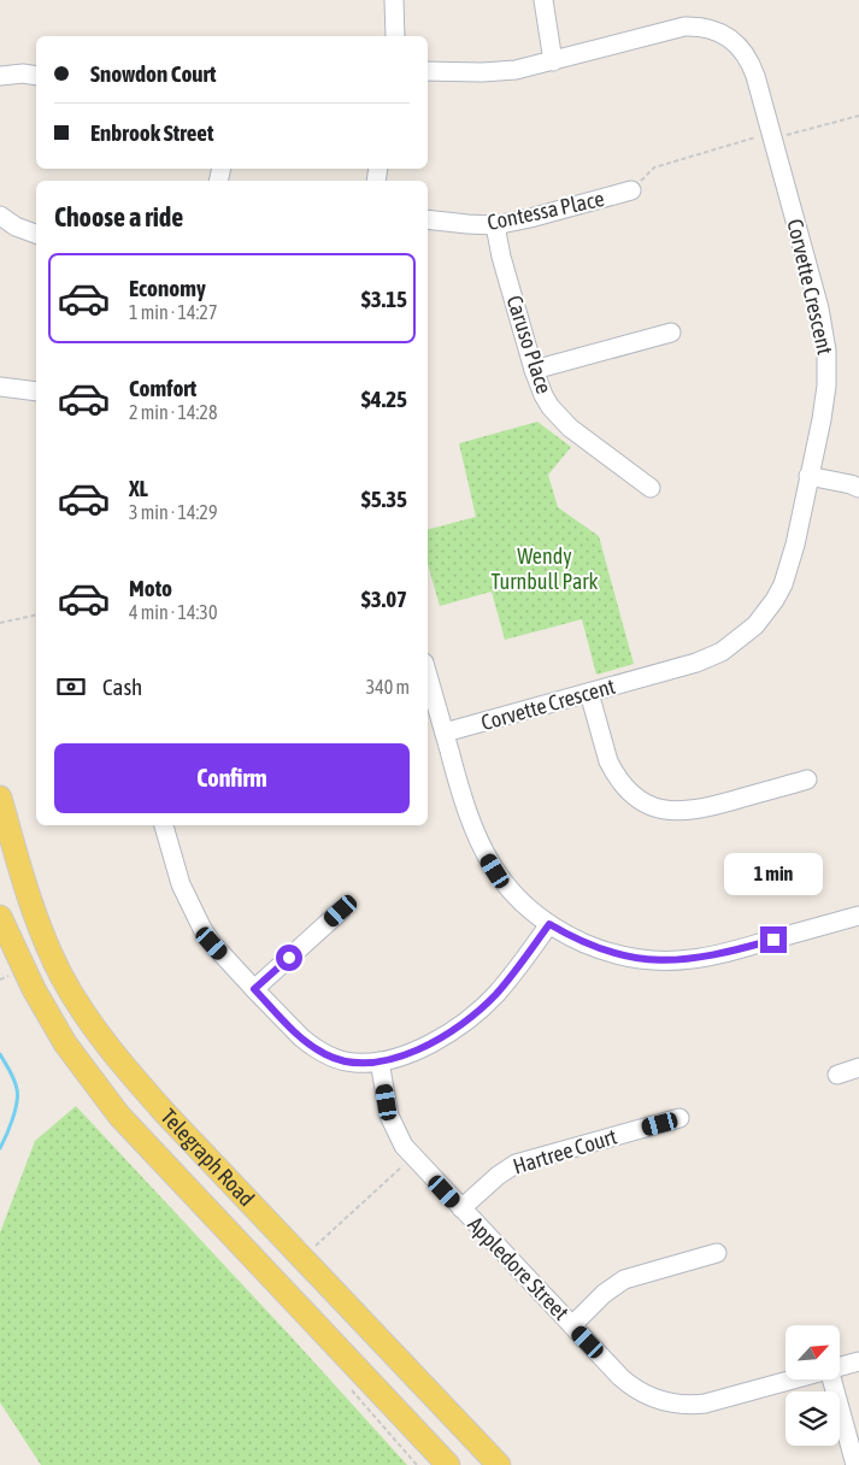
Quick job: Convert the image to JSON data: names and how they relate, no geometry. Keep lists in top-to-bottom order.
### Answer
{
  "streets": {
    "main road": ["Telegraph Road"],
    "street": [
      "Contessa Place",
      "Corvette Crescent",
      "Caruso Place",
      "Hartree Court",
      "Appledore Street"
    ]
  },
  "crossings": [
    ["Contessa Place", "Caruso Place"],
    ["Hartree Court", "Appledore Street"]
  ],
  "parks": ["Wendy Turnbull Park"],
  "north": "top right",
  "page": {
    "banner": ["Snowdon Court", "Enbrook Street"],
    "heading": "Choose a ride",
    "list": [
      {
        "name": "Economy",
        "note": "1 min · 14:27",
        "value": "$3.15"
      },
      {
        "name": "Comfort",
        "note": "2 min · 14:28",
        "value": "$4.25"
      },
      {
        "name": "XL",
        "note": "3 min · 14:29",
        "value": "$5.35"
      },
      {
        "name": "Moto",
        "note": "4 min · 14:30",
        "value": "$3.07"
      }
    ],
    "pay": ["Cash", "340 m"],
    "buttons": "Confirm",
    "bubble": "1 min"
  }
}
